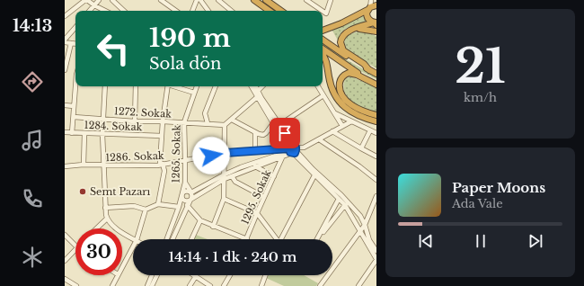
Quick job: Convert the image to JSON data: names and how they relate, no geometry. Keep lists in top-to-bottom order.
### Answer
{
  "streets": {
    "street": [
      "1272. Sokak",
      "1284. Sokak",
      "1265. Sokak",
      "1286. Sokak",
      "1295. Sokak"
    ]
  },
  "crossings": [
    ["1272. Sokak", "1265. Sokak"],
    ["1265. Sokak", "1286. Sokak"]
  ],
  "places": ["Semt Pazarı"],
  "page": {
    "tabs": "14:13",
    "tile": ["21", "km/h"],
    "turn": ["190 m", "Sola dön"],
    "song": ["Paper Moons", "Ada Vale"],
    "limit": "30",
    "trip": "14:14 · 1 dk · 240 m"
  }
}
